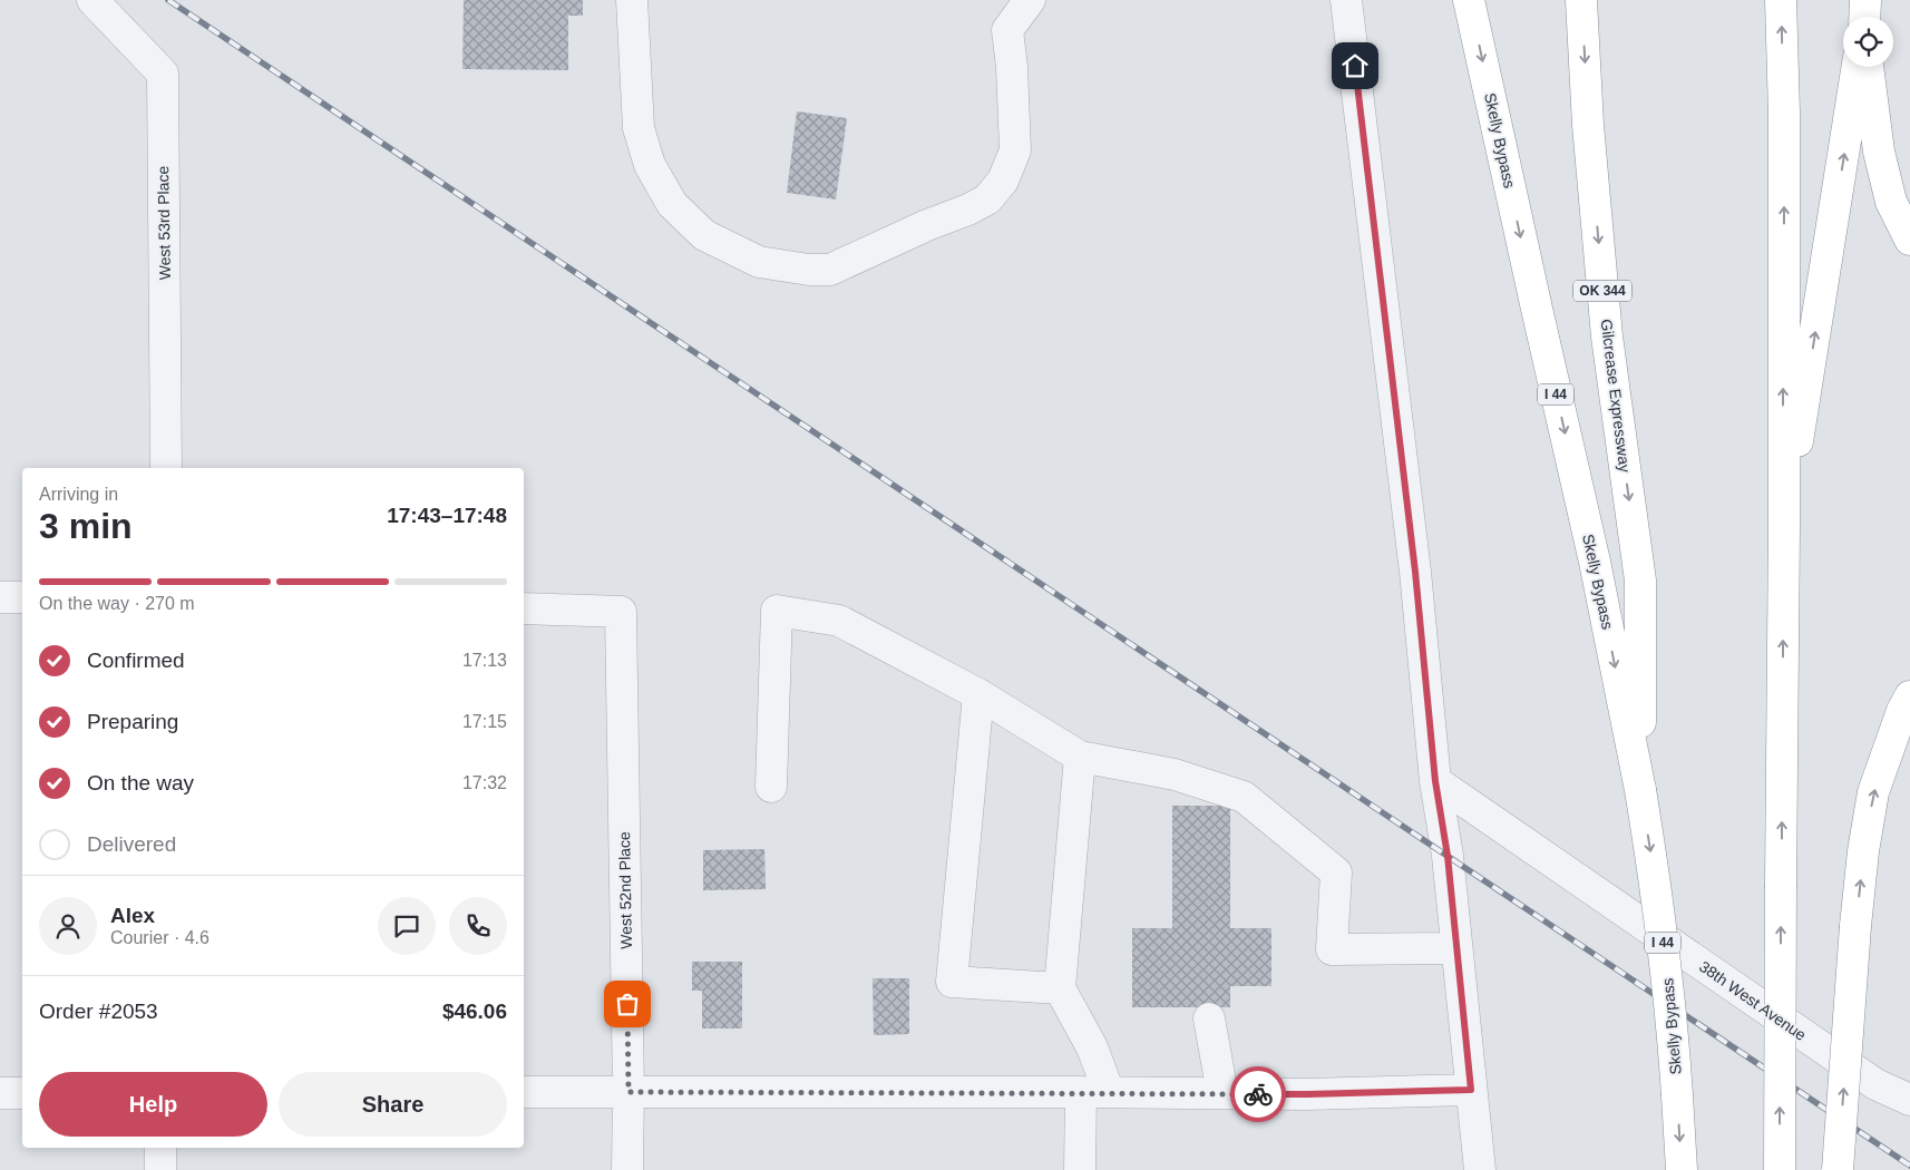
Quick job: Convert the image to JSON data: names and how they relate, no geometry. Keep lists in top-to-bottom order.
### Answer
{
  "streets": {
    "highway": [
      "Skelly Bypass",
      "OK 344",
      "I 44",
      "Gilcrease Expressway"
    ],
    "street": ["West 53rd Place", "West 52nd Place", "38th West Avenue"]
  },
  "crossings": [
    ["Skelly Bypass", "Gilcrease Expressway"]
  ],
  "page": {
    "heading": ["3 min", "Arriving in", "17:43–17:48"],
    "panel": [
      "Alex",
      "Courier · 4.6",
      "Order #2053",
      "$46.06"
    ],
    "bar": "On the way · 270 m",
    "list": [
      ["Confirmed", "17:13"],
      ["Preparing", "17:15"],
      ["On the way", "17:32"],
      "Delivered"
    ],
    "buttons": ["Help", "Share"]
  }
}
